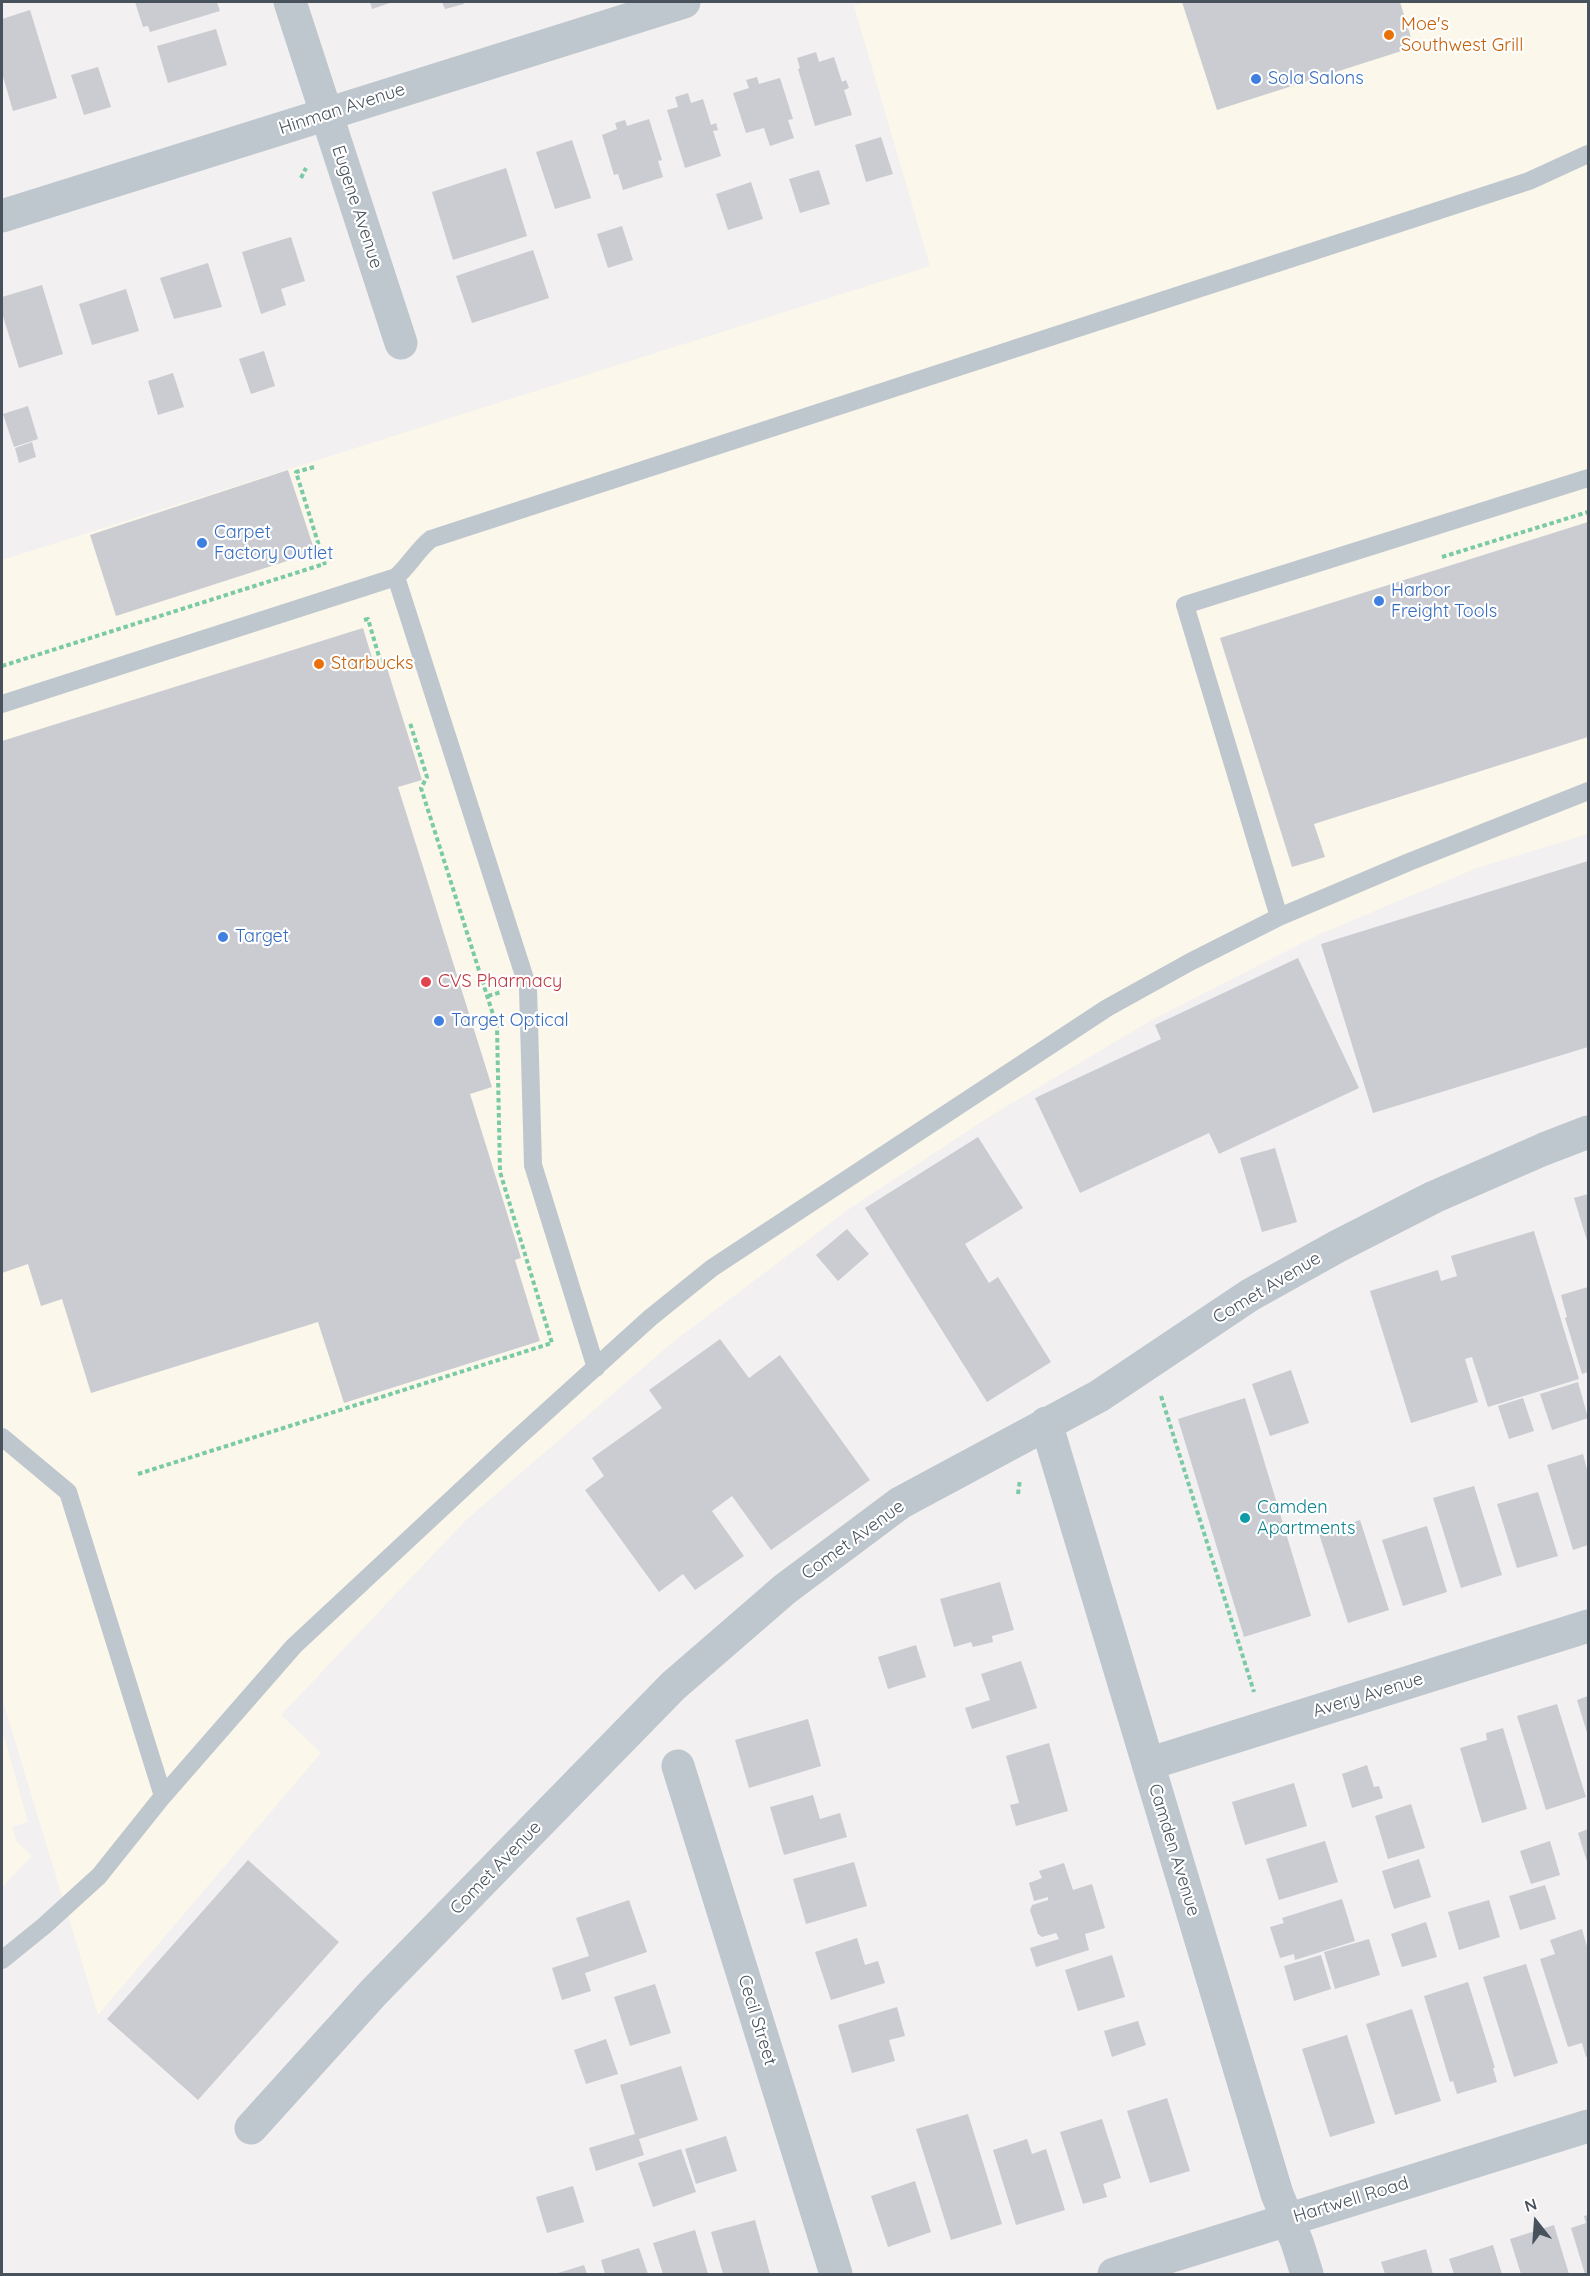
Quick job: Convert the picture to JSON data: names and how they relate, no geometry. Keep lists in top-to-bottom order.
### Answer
{
  "streets": {
    "street": [
      "Hinman Avenue",
      "Eugene Avenue",
      "Comet Avenue",
      "Avery Avenue",
      "Camden Avenue",
      "Cecil Street",
      "Hartwell Road"
    ]
  },
  "crossings": [
    ["Hinman Avenue", "Eugene Avenue"],
    ["Comet Avenue", "Camden Avenue"],
    ["Avery Avenue", "Camden Avenue"],
    ["Camden Avenue", "Hartwell Road"]
  ],
  "places": [
    "Moe's Southwest Grill",
    "Sola Salons",
    "Carpet Factory Outlet",
    "Harbor Freight Tools",
    "Starbucks",
    "Target",
    "CVS Pharmacy",
    "Target Optical",
    "Camden Apartments"
  ],
  "north": "top"
}
